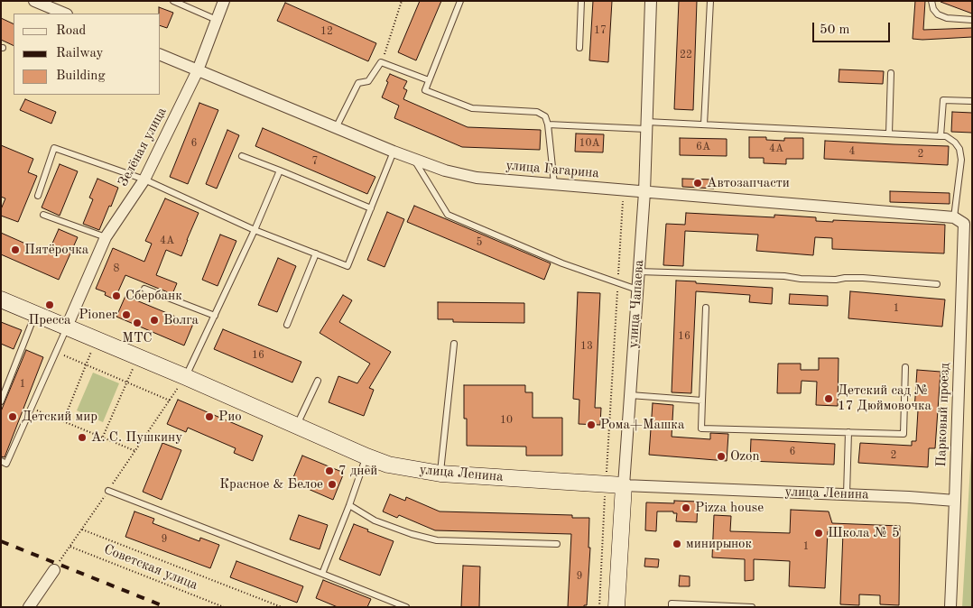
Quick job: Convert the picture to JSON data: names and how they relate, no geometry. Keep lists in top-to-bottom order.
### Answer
{
  "streets": {
    "main road": ["улица Чапаева", "улица Ленина"],
    "street": ["Зелёная улица", "улица Гагарина", "Парковый проезд"],
    "path": ["Советская улица"]
  },
  "crossings": [
    ["Зелёная улица", "улица Гагарина"],
    ["Зелёная улица", "улица Ленина"],
    ["улица Гагарина", "улица Чапаева"],
    ["улица Гагарина", "Парковый проезд"],
    ["улица Чапаева", "улица Ленина"],
    ["Парковый проезд", "улица Ленина"]
  ],
  "places": [
    "Автозапчасти",
    "Пятёрочка",
    "Сбербанк",
    "Пресса",
    "Pioner",
    "Волга",
    "МТС",
    "Детский сад № 17 Дюймовочка",
    "Детский мир",
    "Рио",
    "Рома+Машка",
    "А. С. Пушкину",
    "Ozon",
    "7 дней",
    "Красное & Белое",
    "Pizza house",
    "Школа № 5",
    "минирынок"
  ],
  "house_numbers": [
    "17",
    "12",
    "22",
    "6",
    "10А",
    "6А",
    "4А",
    "4",
    "2",
    "7",
    "4А",
    "5",
    "8",
    "1",
    "16",
    "13",
    "16",
    "1",
    "10",
    "6",
    "2",
    "9",
    "1",
    "9"
  ],
  "legend": ["Road", "Railway", "Building"],
  "scale_bar": "50 m"
}
